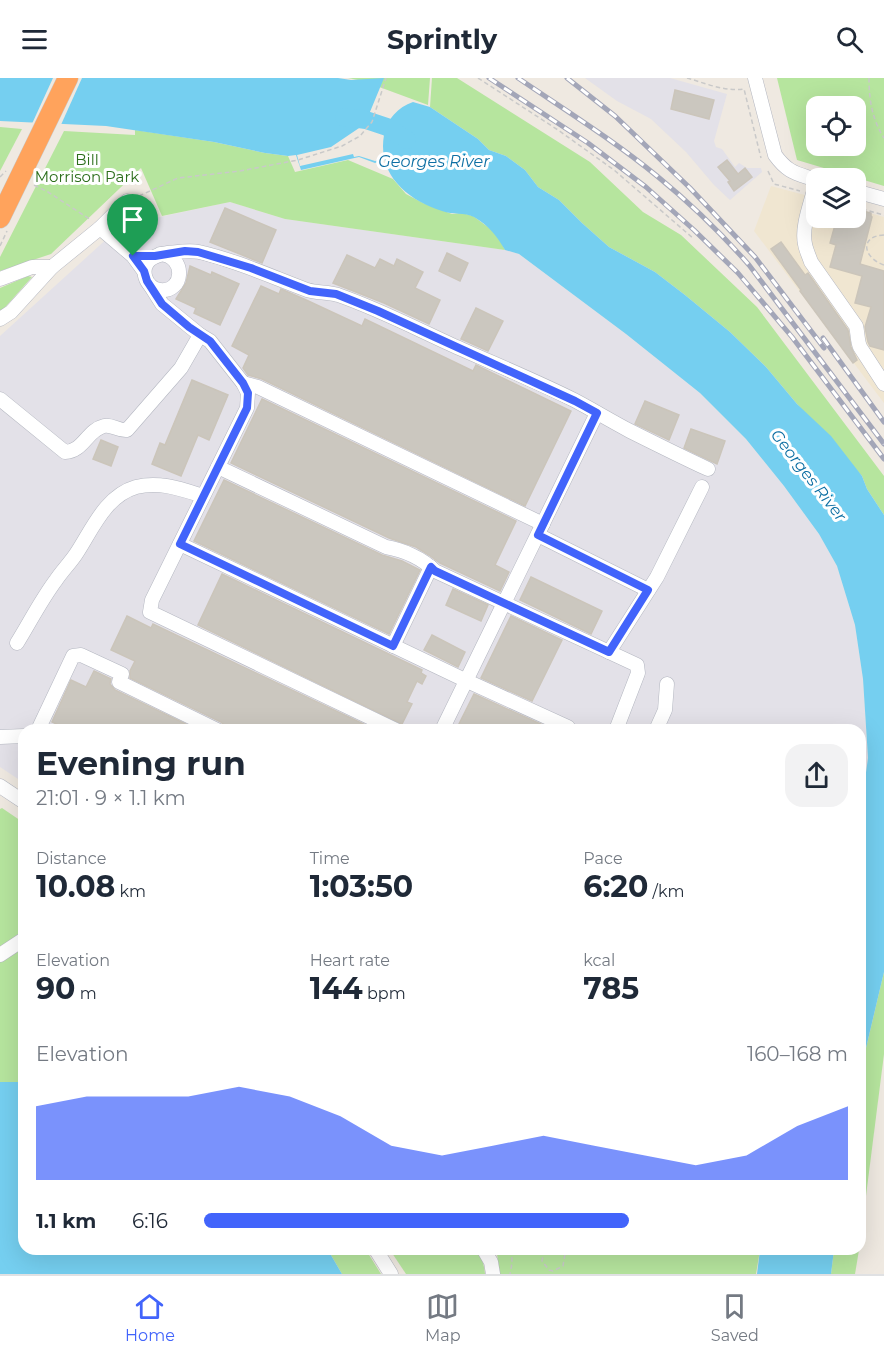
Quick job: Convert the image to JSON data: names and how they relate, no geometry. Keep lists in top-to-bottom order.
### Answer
{
  "water": ["Georges River"],
  "parks": ["Bill Morrison Park"],
  "page": {
    "header": "Sprintly",
    "heading": ["Evening run", "21:01 · 9 × 1.1 km"],
    "stats": [
      ["Distance", "10.08 km"],
      ["Time", "1:03:50"],
      ["Pace", "6:20 /km"],
      ["Elevation", "90 m"],
      ["Heart rate", "144 bpm"],
      ["kcal", "785"]
    ],
    "chart": ["Elevation", "160–168 m"],
    "list": [
      {
        "name": "1.1 km",
        "note": "6:16"
      }
    ],
    "tabs": ["Home", "Map", "Saved"]
  }
}
